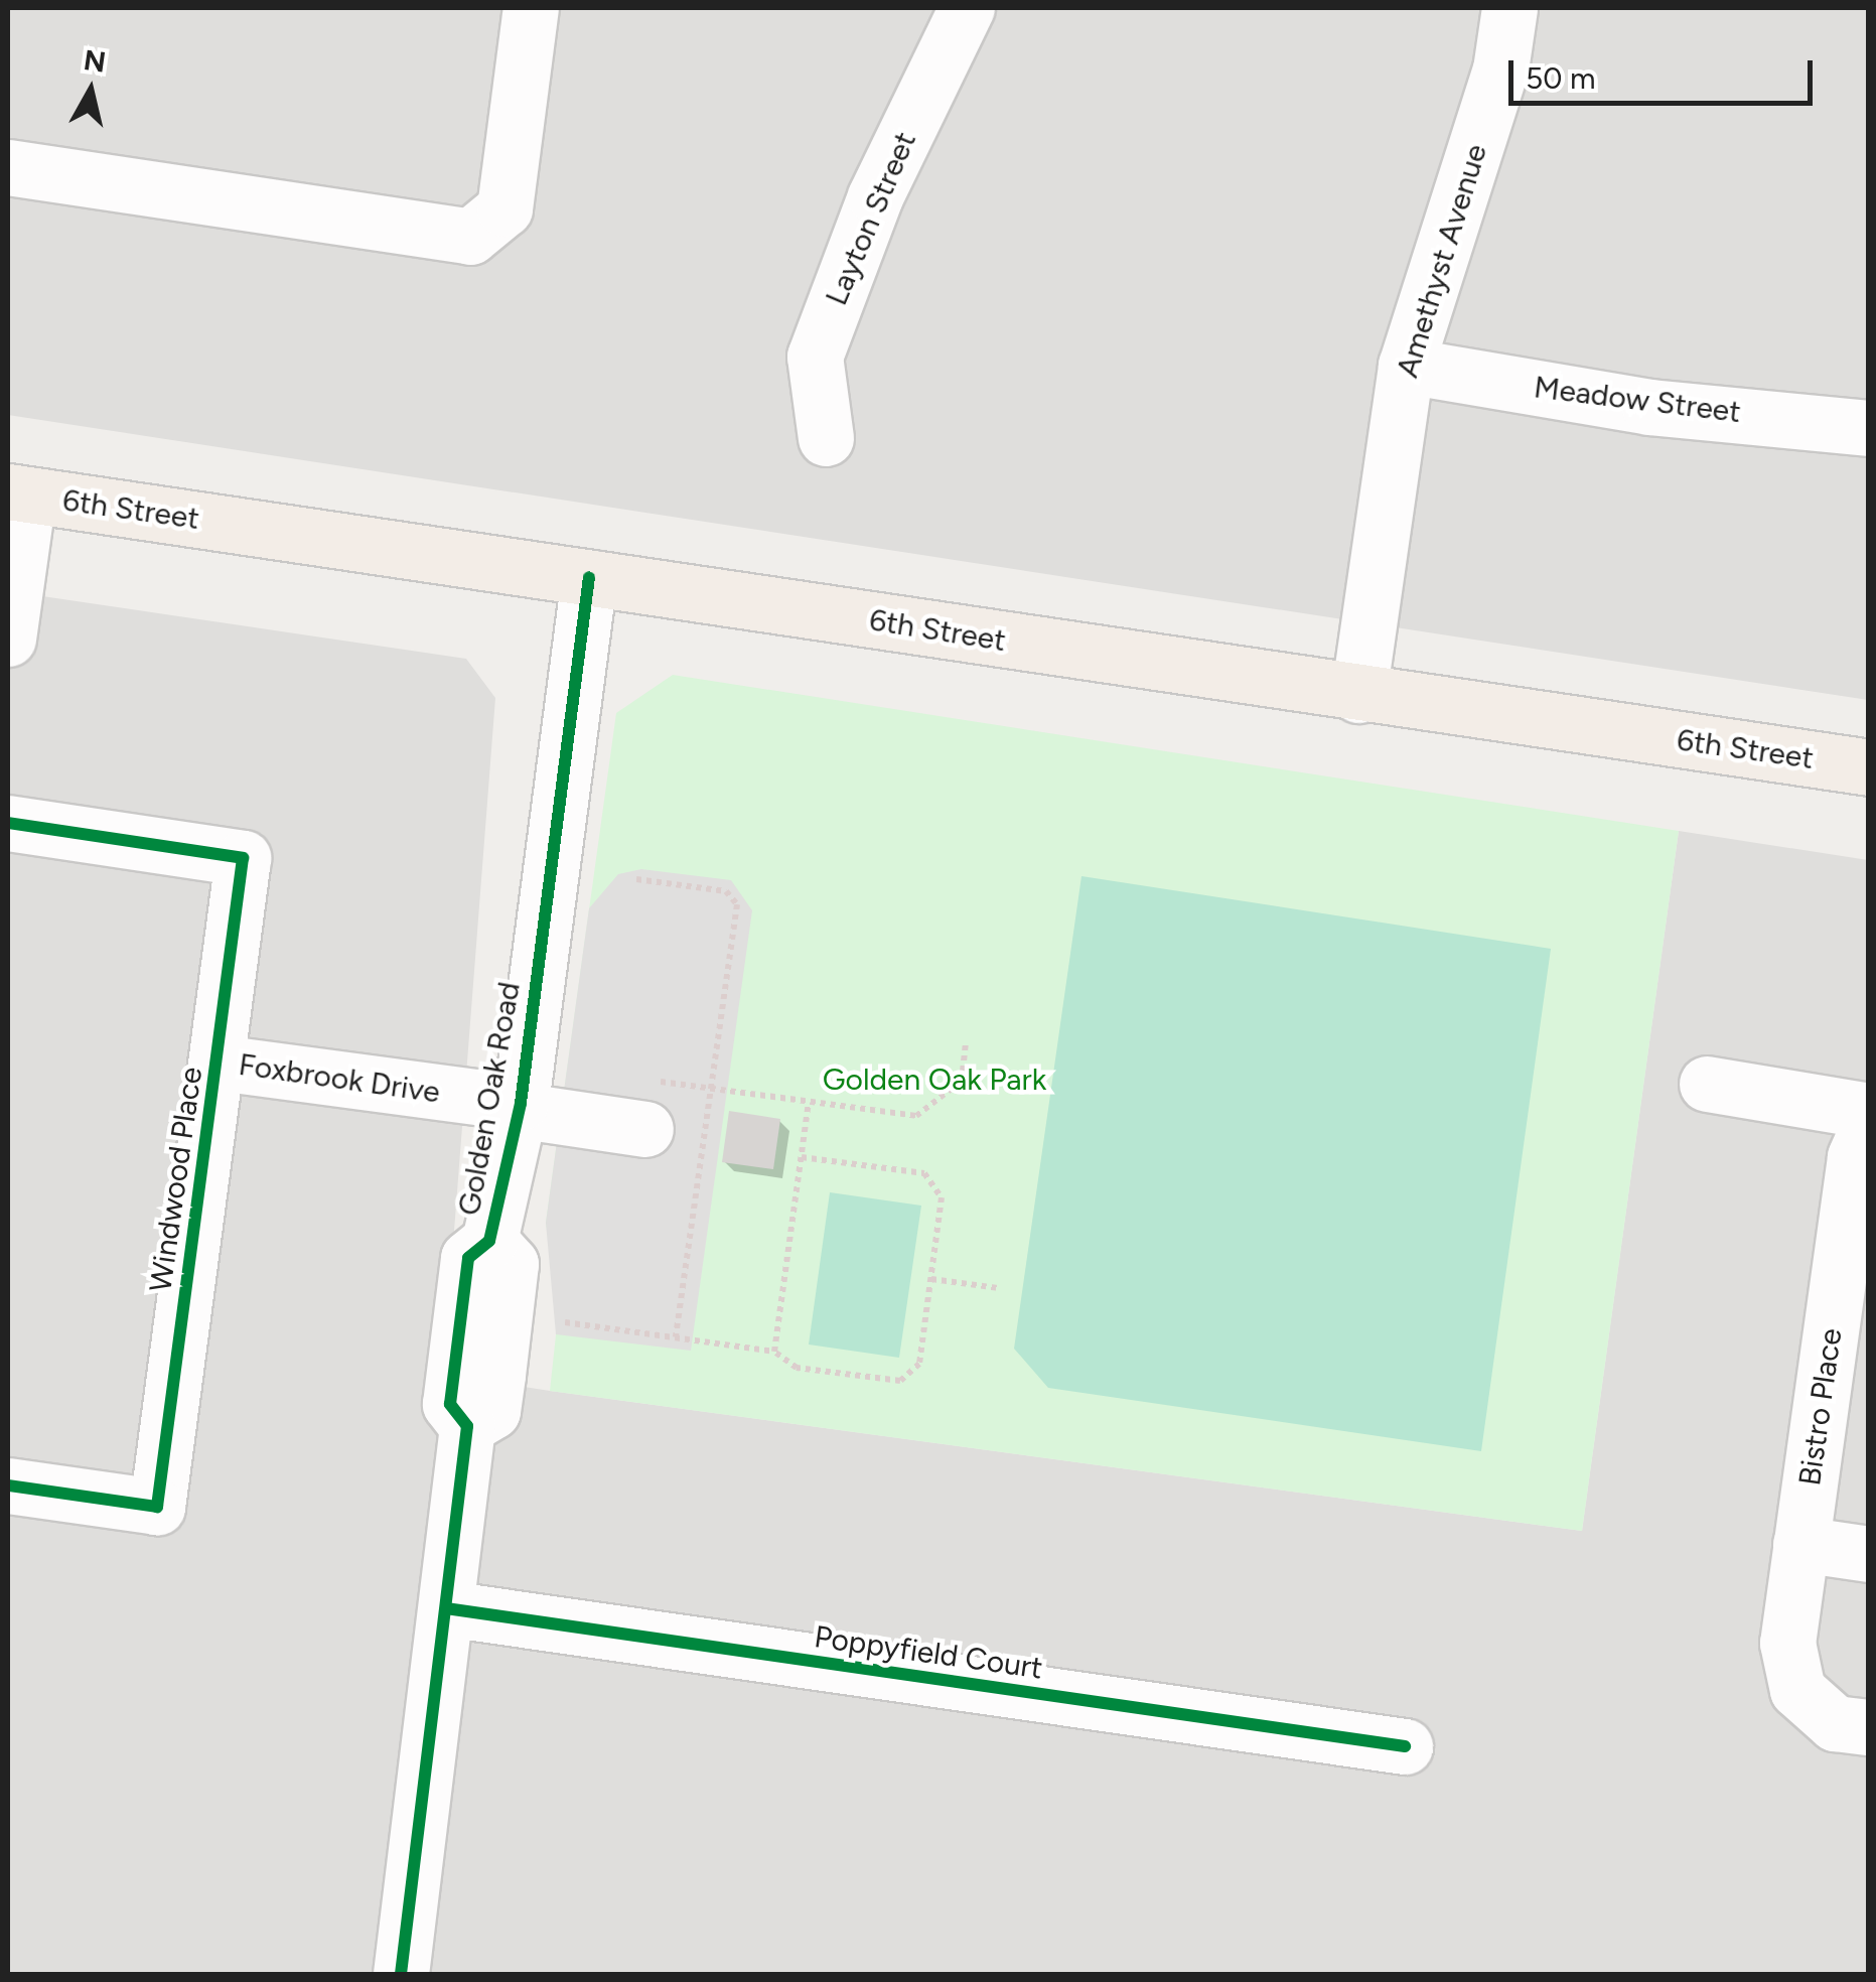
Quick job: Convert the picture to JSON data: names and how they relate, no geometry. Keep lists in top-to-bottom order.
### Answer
{
  "streets": {
    "main road": ["6th Street"],
    "street": [
      "Layton Street",
      "Amethyst Avenue",
      "Meadow Street",
      "Foxbrook Drive",
      "Golden Oak Road",
      "Windwood Place",
      "Bistro Place",
      "Poppyfield Court"
    ]
  },
  "crossings": [
    ["Amethyst Avenue", "Meadow Street"],
    ["Amethyst Avenue", "6th Street"],
    ["6th Street", "Golden Oak Road"],
    ["Foxbrook Drive", "Golden Oak Road"],
    ["Foxbrook Drive", "Windwood Place"],
    ["Golden Oak Road", "Poppyfield Court"]
  ],
  "parks": ["Golden Oak Park"],
  "scale_bar": "50 m",
  "north": "top"
}
